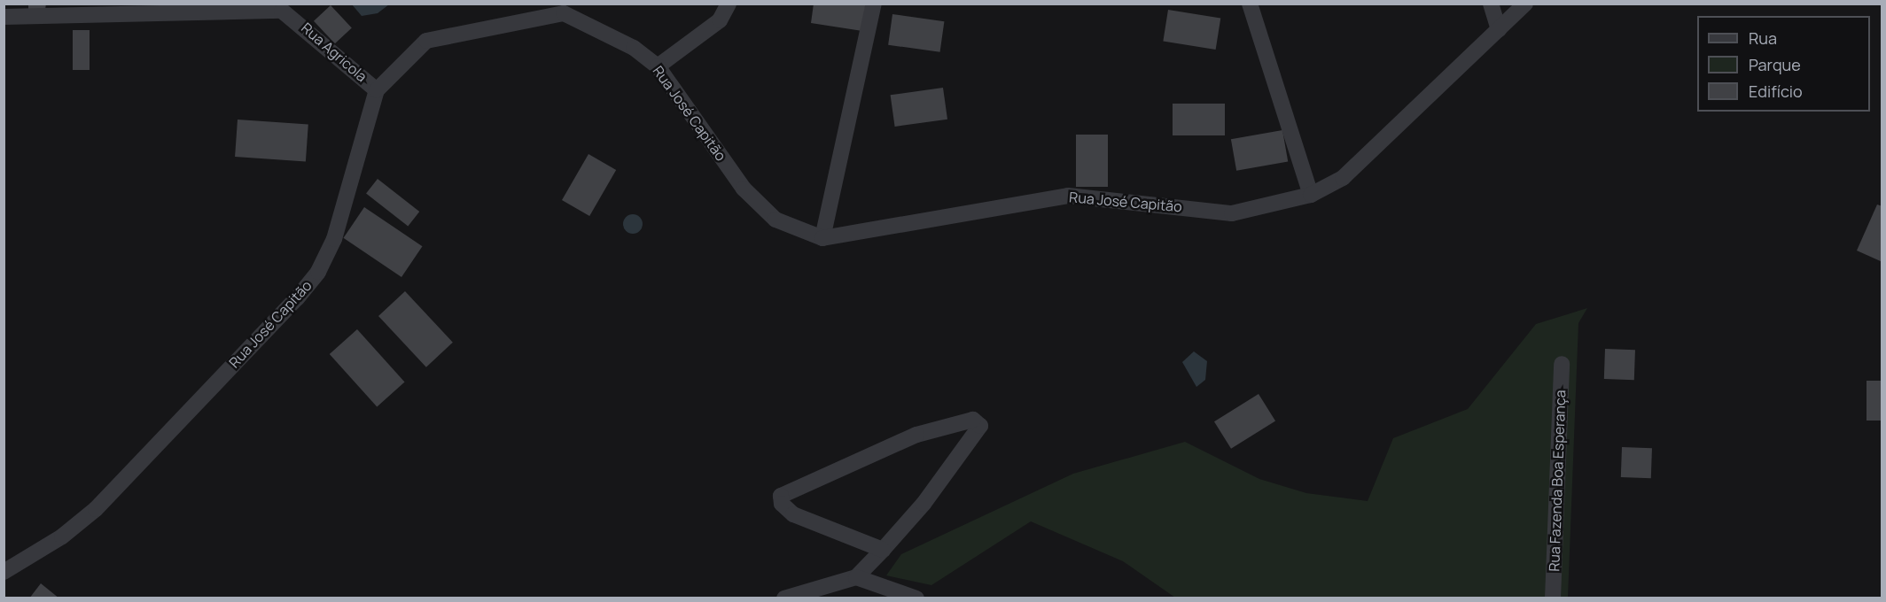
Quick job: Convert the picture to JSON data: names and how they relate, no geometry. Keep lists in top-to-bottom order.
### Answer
{
  "streets": {
    "street": ["Rua Agricola", "Rua José Capitão", "Rua Fazenda Boa Esperança"]
  },
  "crossings": [
    ["Rua Agricola", "Rua José Capitão"]
  ],
  "legend": ["Rua", "Parque", "Edifício"]
}
